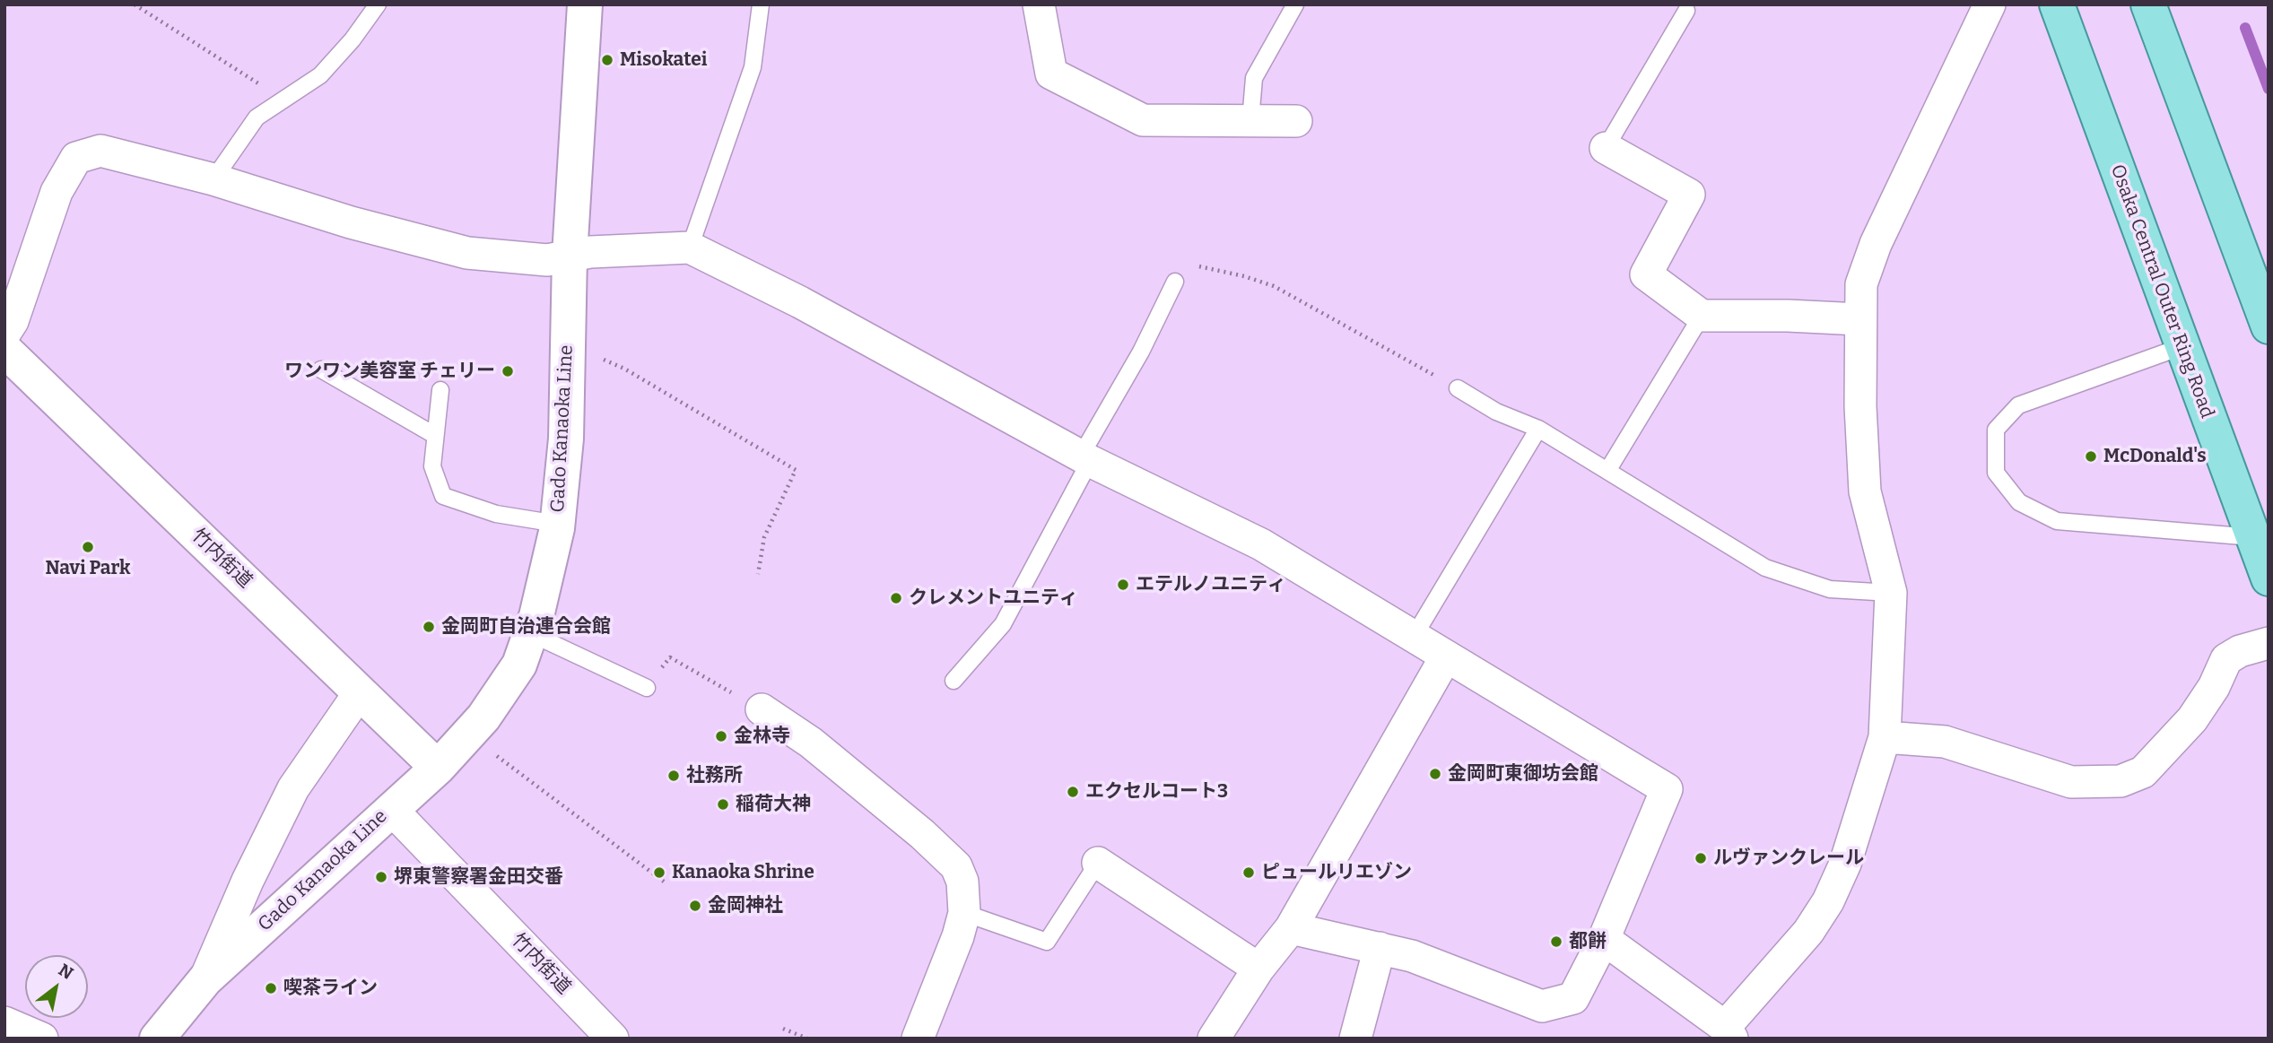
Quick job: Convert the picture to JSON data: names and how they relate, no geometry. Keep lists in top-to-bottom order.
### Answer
{
  "streets": {
    "main road": ["Osaka Central Outer Ring Road", "Gado Kanaoka Line", "竹内街道"]
  },
  "crossings": [
    ["Gado Kanaoka Line", "竹内街道"]
  ],
  "places": [
    "Misokatei",
    "ワンワン美容室 チェリー",
    "McDonald's",
    "Navi Park",
    "エテルノユニティ",
    "クレメントユニティ",
    "金岡町自治連合会館",
    "金林寺",
    "金岡町東御坊会館",
    "社務所",
    "エクセルコート3",
    "稲荷大神",
    "ルヴァンクレール",
    "Kanaoka Shrine",
    "ピュールリエゾン",
    "堺東警察署金田交番",
    "金岡神社",
    "都餅",
    "喫茶ライン"
  ],
  "north": "top right"
}
